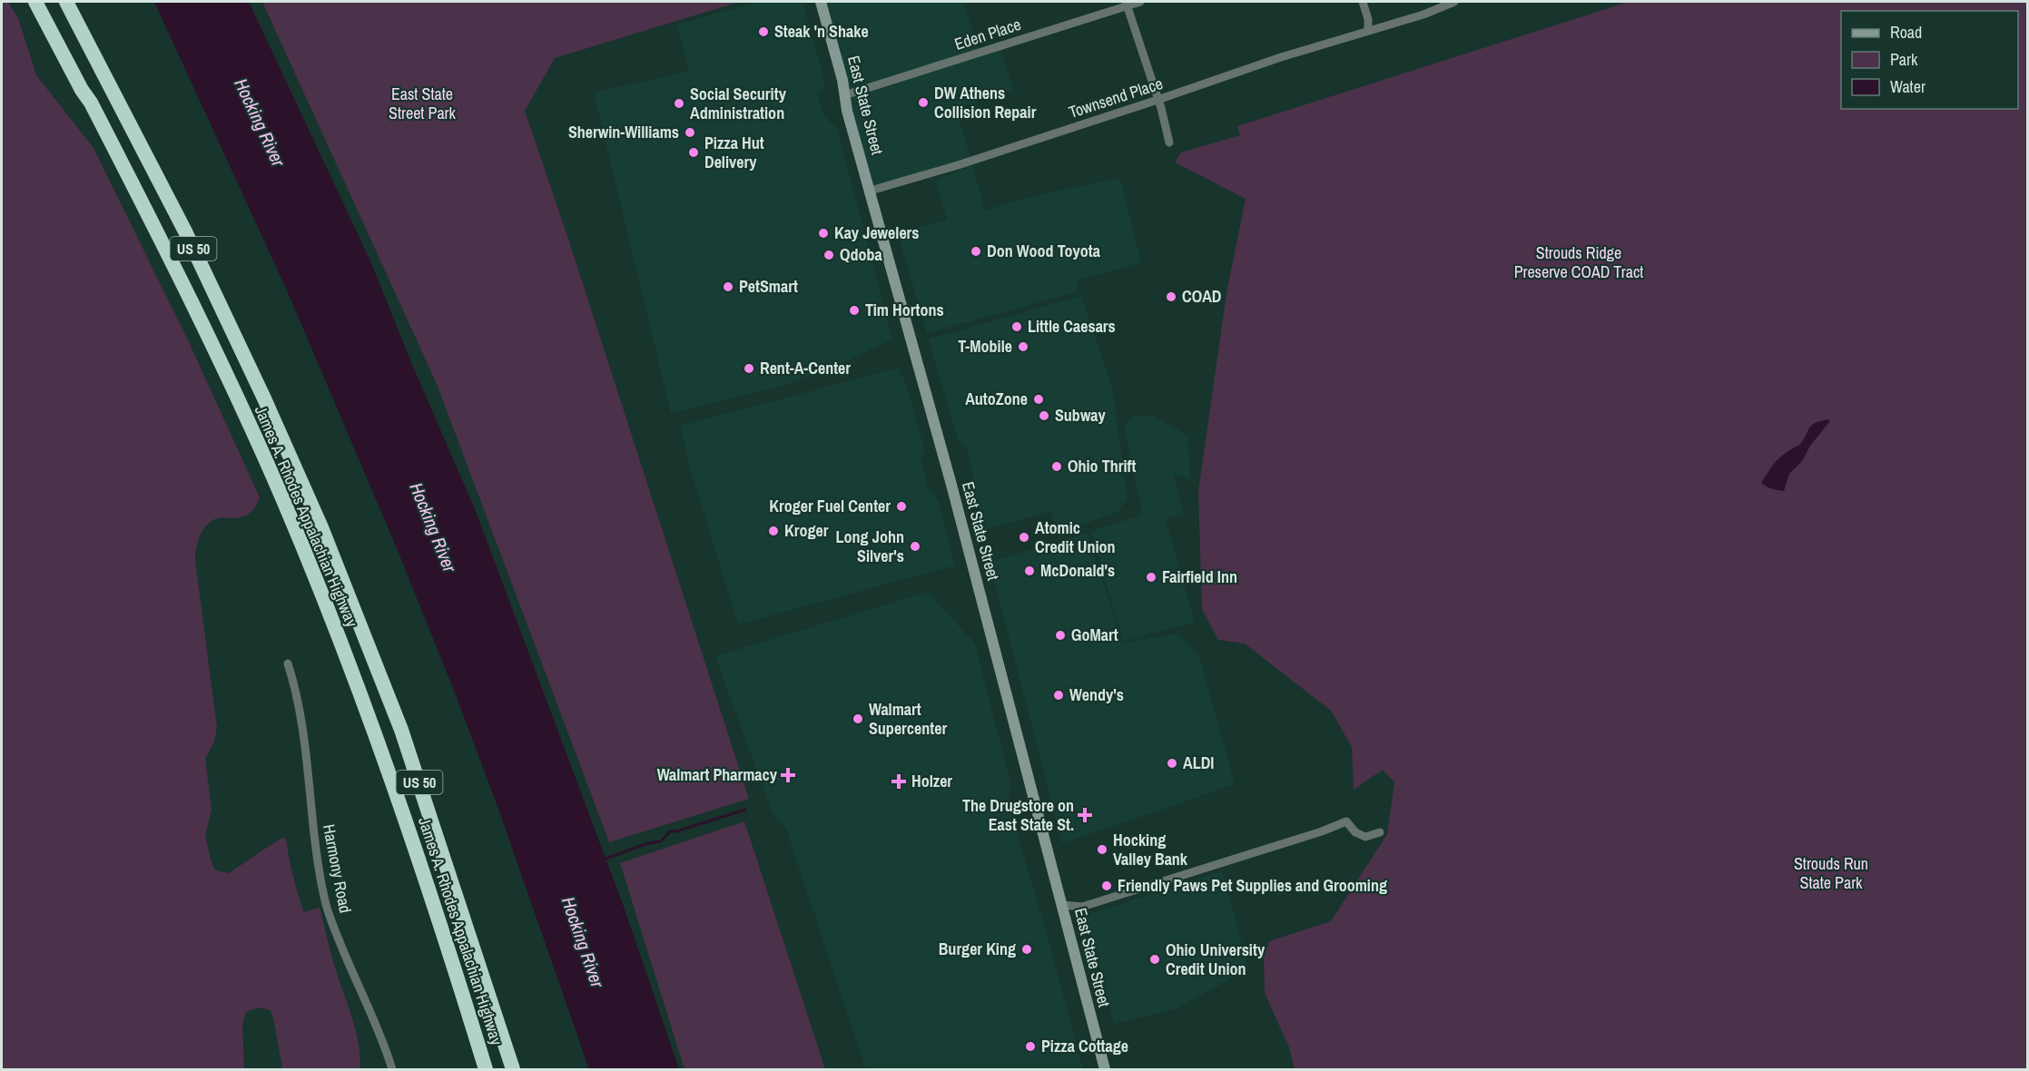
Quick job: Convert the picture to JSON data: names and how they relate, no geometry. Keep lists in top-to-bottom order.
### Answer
{
  "streets": {
    "highway": ["US 50", "James A. Rhodes Appalachian Highway"],
    "main road": ["East State Street"],
    "street": ["Eden Place", "Townsend Place", "Harmony Road"]
  },
  "crossings": [
    ["Eden Place", "East State Street"],
    ["Townsend Place", "East State Street"]
  ],
  "water": ["Hocking River"],
  "parks": ["East State Street Park", "Strouds Ridge Preserve COAD Tract", "Strouds Run State Park"],
  "places": {
    "other": [
      "Steak 'n Shake",
      "DW Athens Collision Repair",
      "Social Security Administration",
      "Sherwin-Williams",
      "Pizza Hut Delivery",
      "Kay Jewelers",
      "Don Wood Toyota",
      "Qdoba",
      "PetSmart",
      "COAD",
      "Tim Hortons",
      "Little Caesars",
      "T-Mobile",
      "Rent-A-Center",
      "AutoZone",
      "Subway",
      "Ohio Thrift",
      "Kroger Fuel Center",
      "Kroger",
      "Atomic Credit Union",
      "Long John Silver's",
      "McDonald's",
      "Fairfield Inn",
      "GoMart",
      "Wendy's",
      "Walmart Supercenter",
      "ALDI",
      "Hocking Valley Bank",
      "Friendly Paws Pet Supplies and Grooming",
      "Burger King",
      "Ohio University Credit Union",
      "Pizza Cottage"
    ],
    "health": ["Walmart Pharmacy", "Holzer", "The Drugstore on East State St."]
  },
  "legend": ["Road", "Park", "Water"]
}
